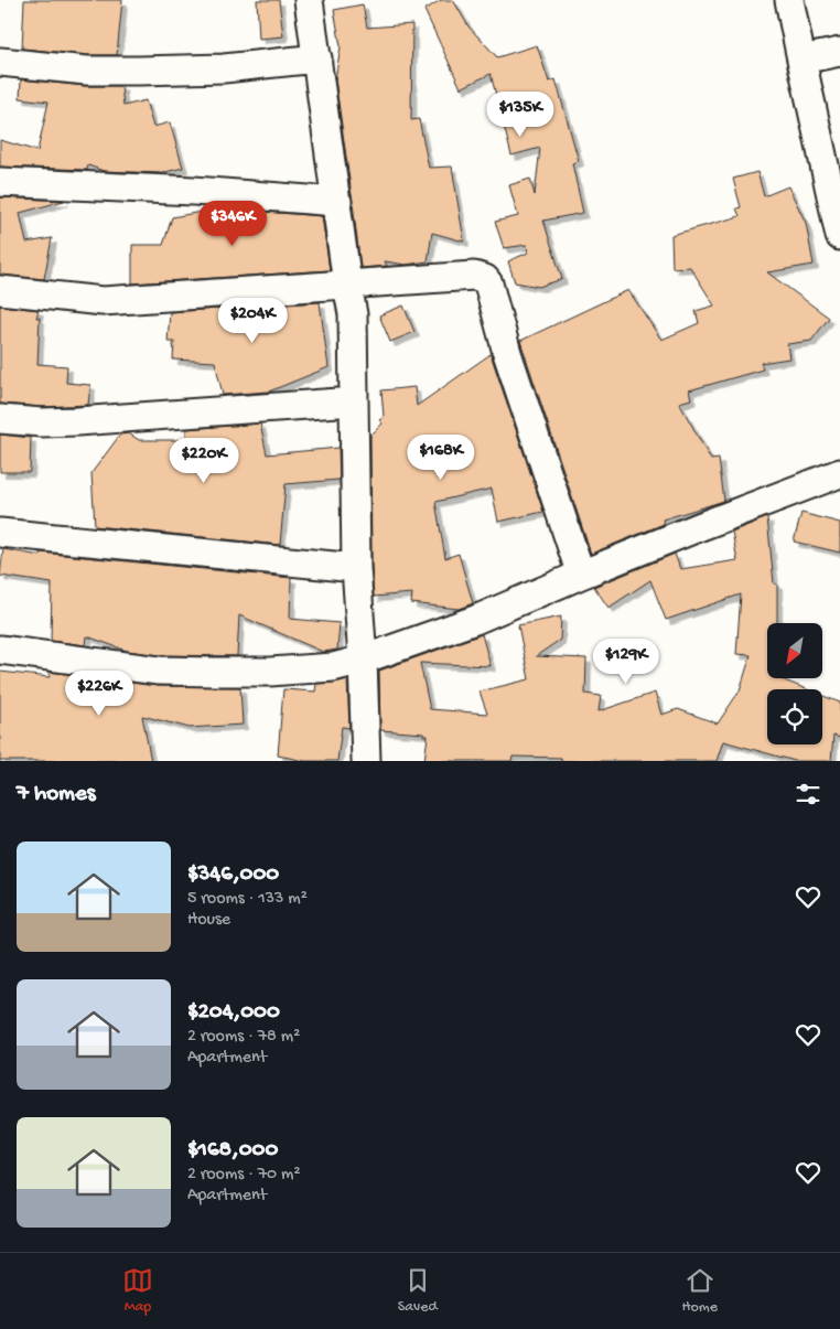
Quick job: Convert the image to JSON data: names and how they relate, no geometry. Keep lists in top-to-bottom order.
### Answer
{
  "north": "bottom left",
  "page": {
    "price": [
      "$135K",
      "$346K",
      "$204K",
      "$168K",
      "$220K",
      "$129K",
      "$226K"
    ],
    "heading": "7 homes",
    "list": [
      {
        "name": "$346,000",
        "note": "5 rooms · 133 m² · House"
      },
      {
        "name": "$204,000",
        "note": "2 rooms · 78 m² · Apartment"
      },
      {
        "name": "$168,000",
        "note": "2 rooms · 70 m² · Apartment"
      }
    ],
    "tabs": ["Map", "Saved", "Home"]
  }
}
